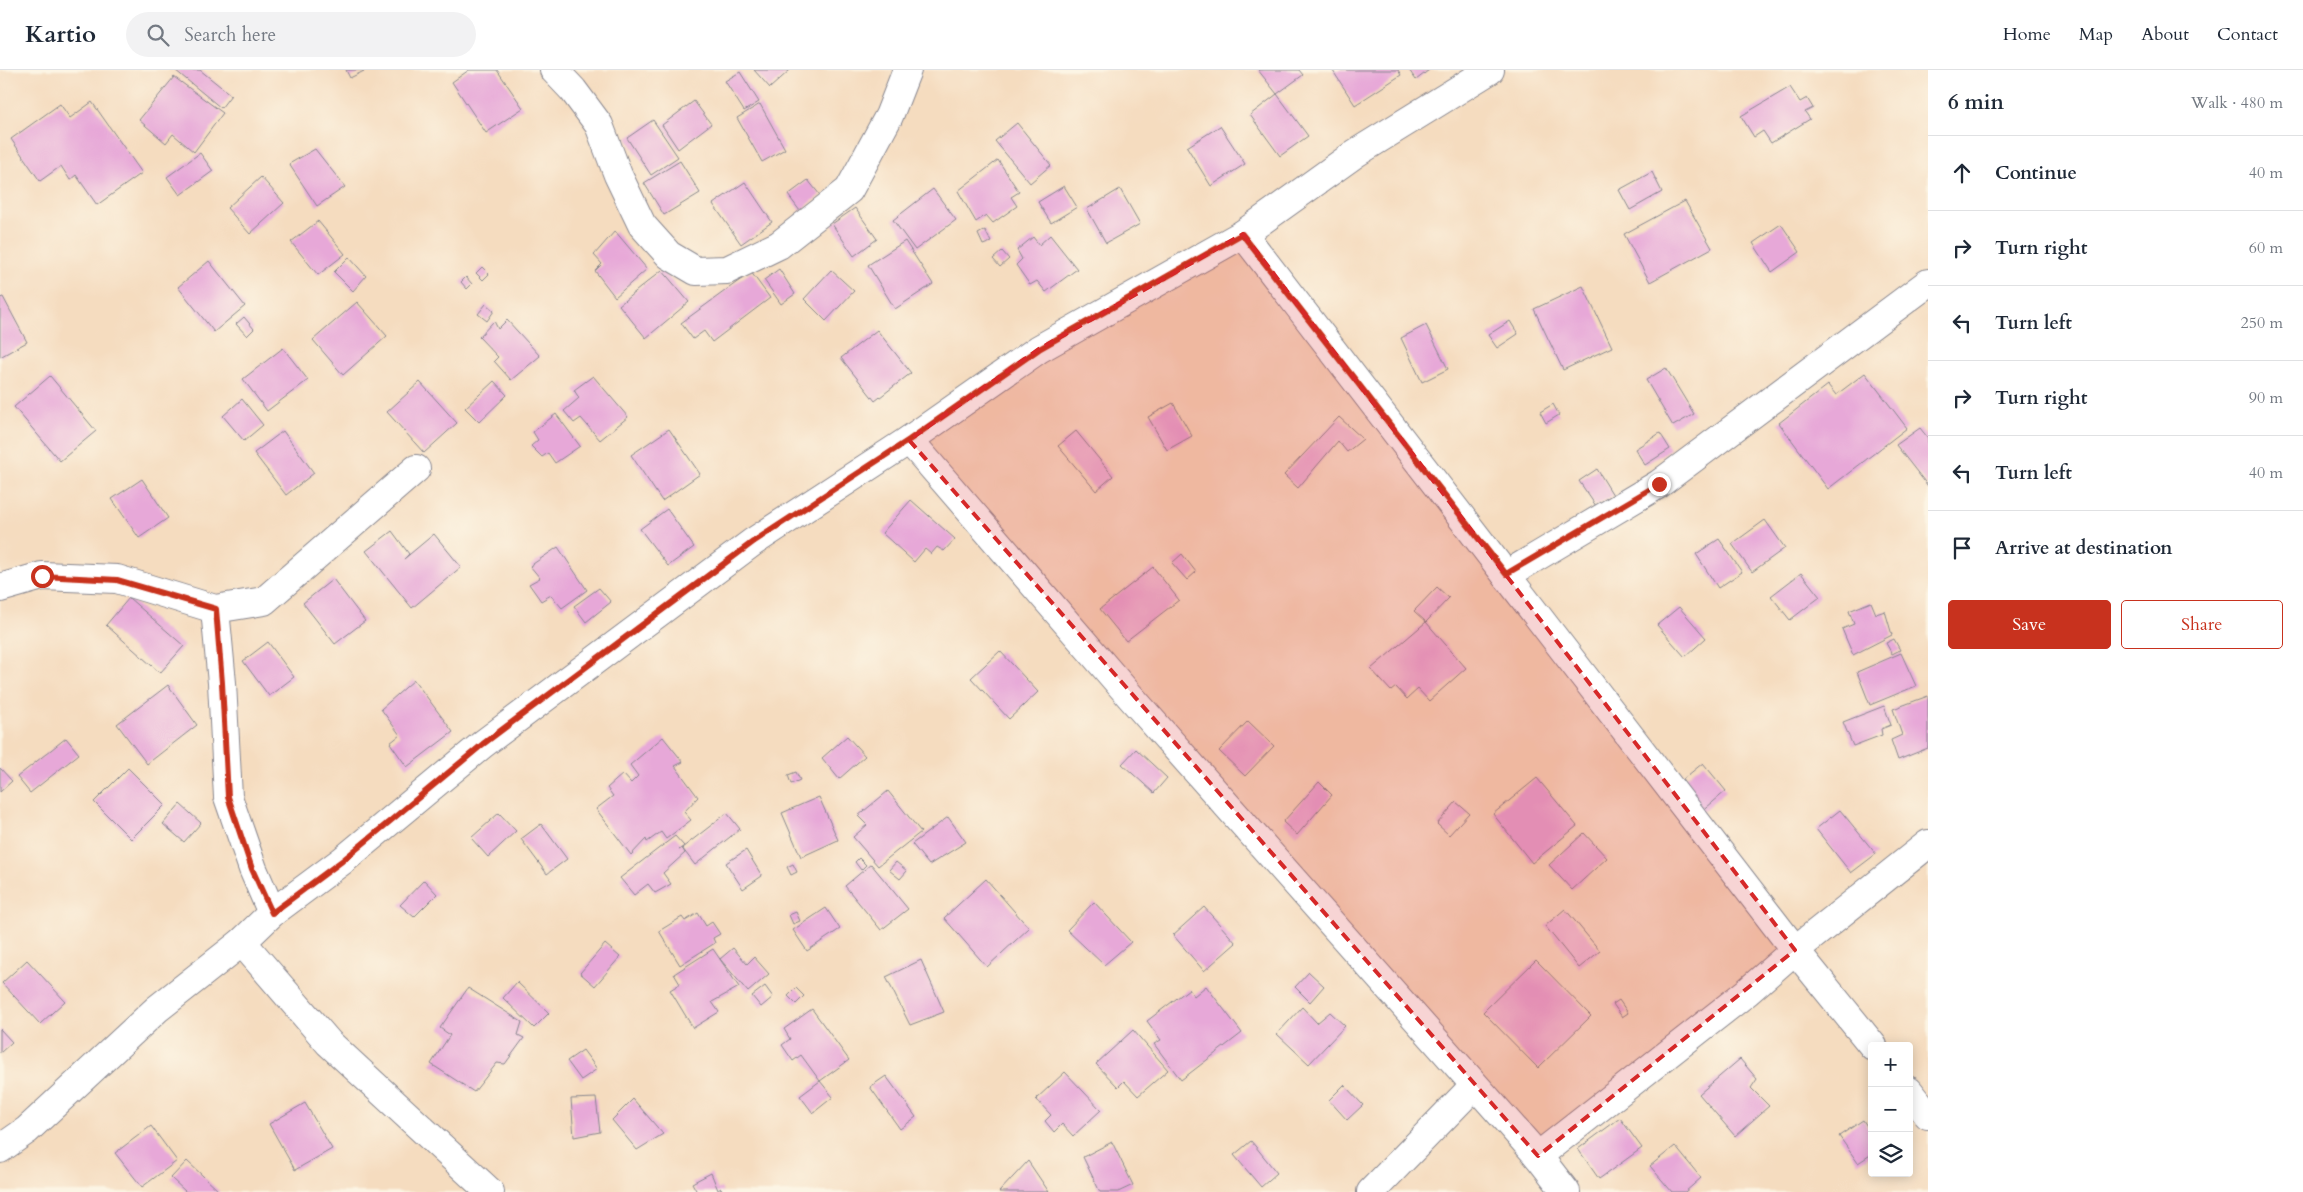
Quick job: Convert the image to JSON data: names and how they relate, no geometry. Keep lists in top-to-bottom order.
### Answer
{
  "page": {
    "header": "Kartio",
    "search": "Search here",
    "nav": [
      "Home",
      "Map",
      "About",
      "Contact"
    ],
    "heading": ["6 min", "Walk · 480 m"],
    "list": [
      ["Continue", "40 m"],
      ["Turn right", "60 m"],
      ["Turn left", "250 m"],
      ["Turn right", "90 m"],
      ["Turn left", "40 m"],
      "Arrive at destination"
    ],
    "buttons": ["Save", "Share"],
    "map_buttons": ["+", "−"]
  }
}
